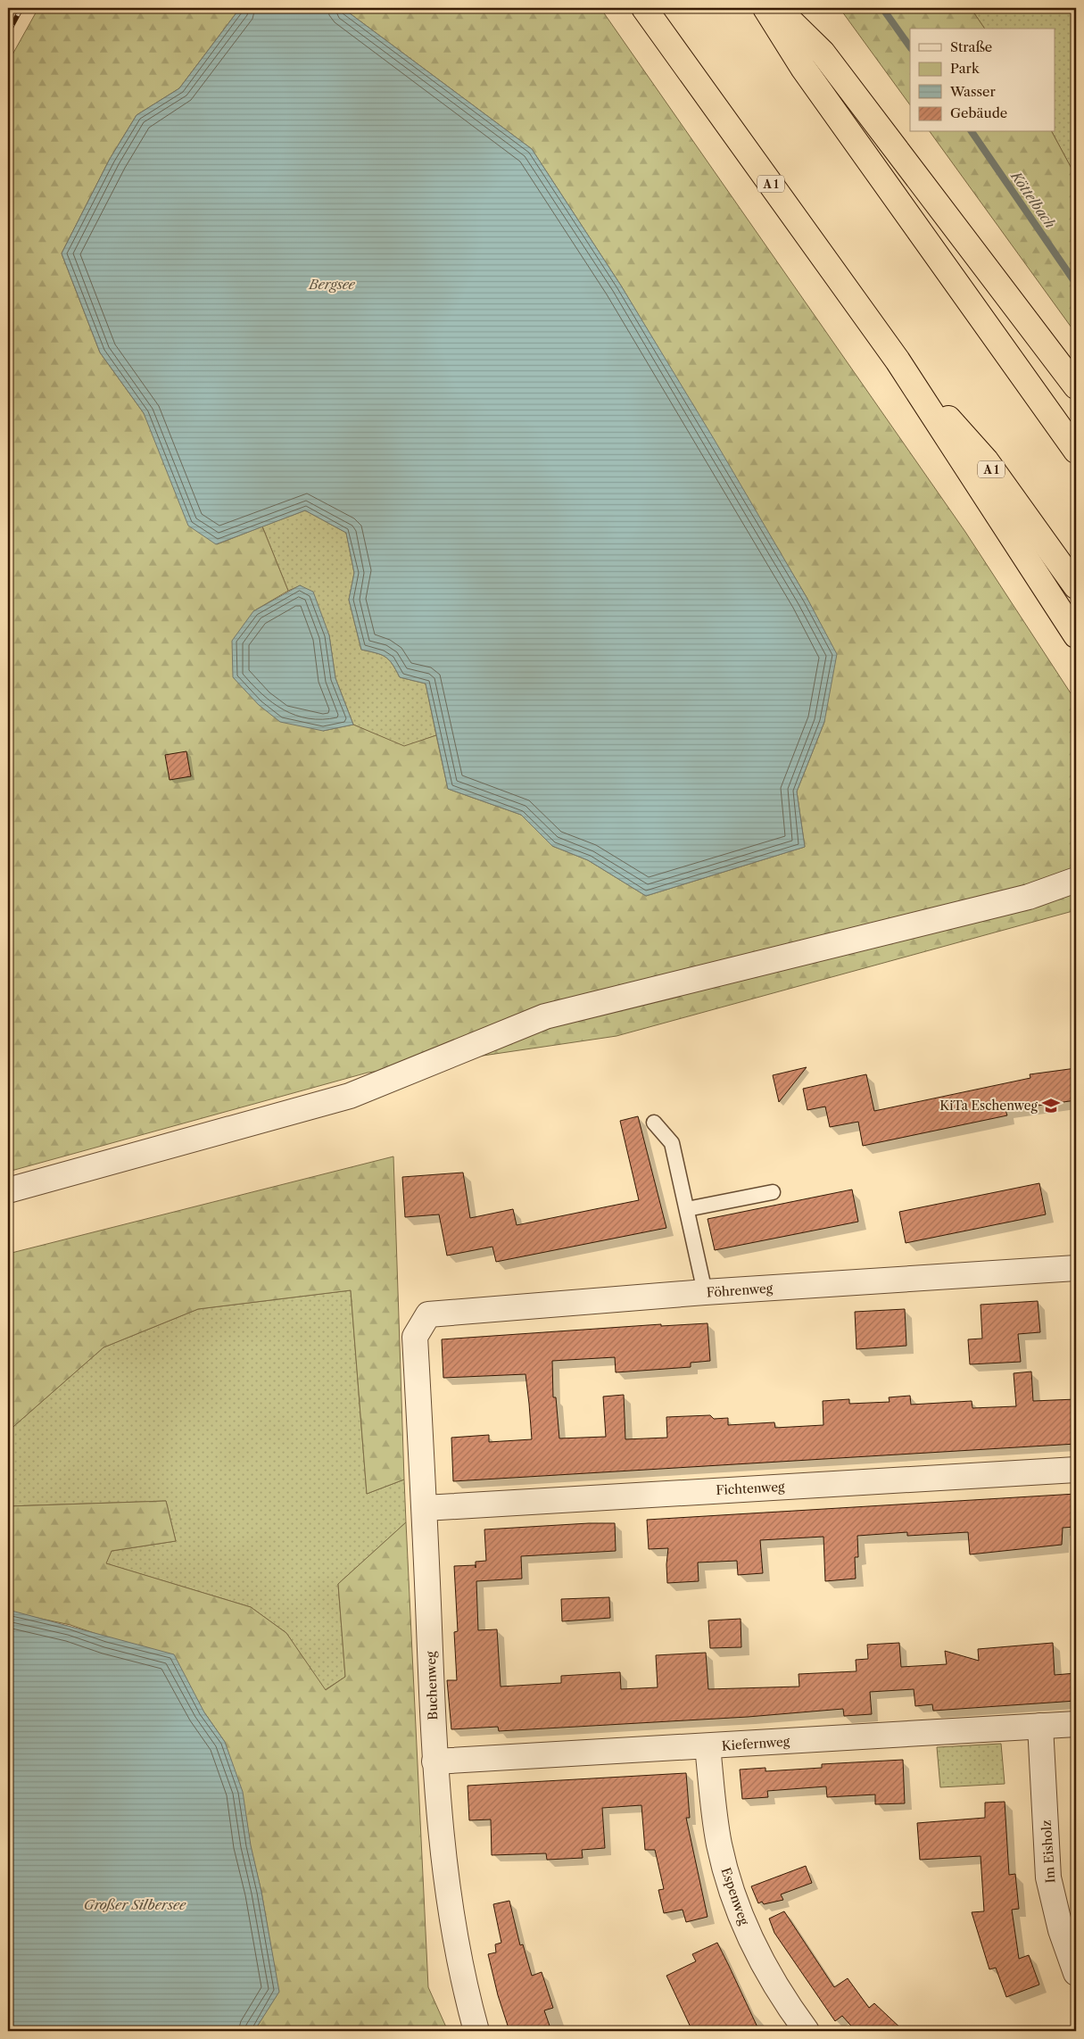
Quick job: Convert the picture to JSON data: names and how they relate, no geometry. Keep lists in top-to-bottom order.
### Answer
{
  "streets": {
    "highway": ["A 1"],
    "street": [
      "Föhrenweg",
      "Fichtenweg",
      "Buchenweg",
      "Kiefernweg",
      "Im Eisholz",
      "Espenweg"
    ]
  },
  "crossings": [
    ["Föhrenweg", "Buchenweg"],
    ["Fichtenweg", "Buchenweg"],
    ["Buchenweg", "Kiefernweg"],
    ["Kiefernweg", "Im Eisholz"],
    ["Kiefernweg", "Espenweg"]
  ],
  "water": ["Köttelbach", "Bergsee", "Großer Silbersee"],
  "places": {
    "school or university": ["KiTa Eschenweg"]
  },
  "legend": [
    "Straße",
    "Park",
    "Wasser",
    "Gebäude"
  ]
}
